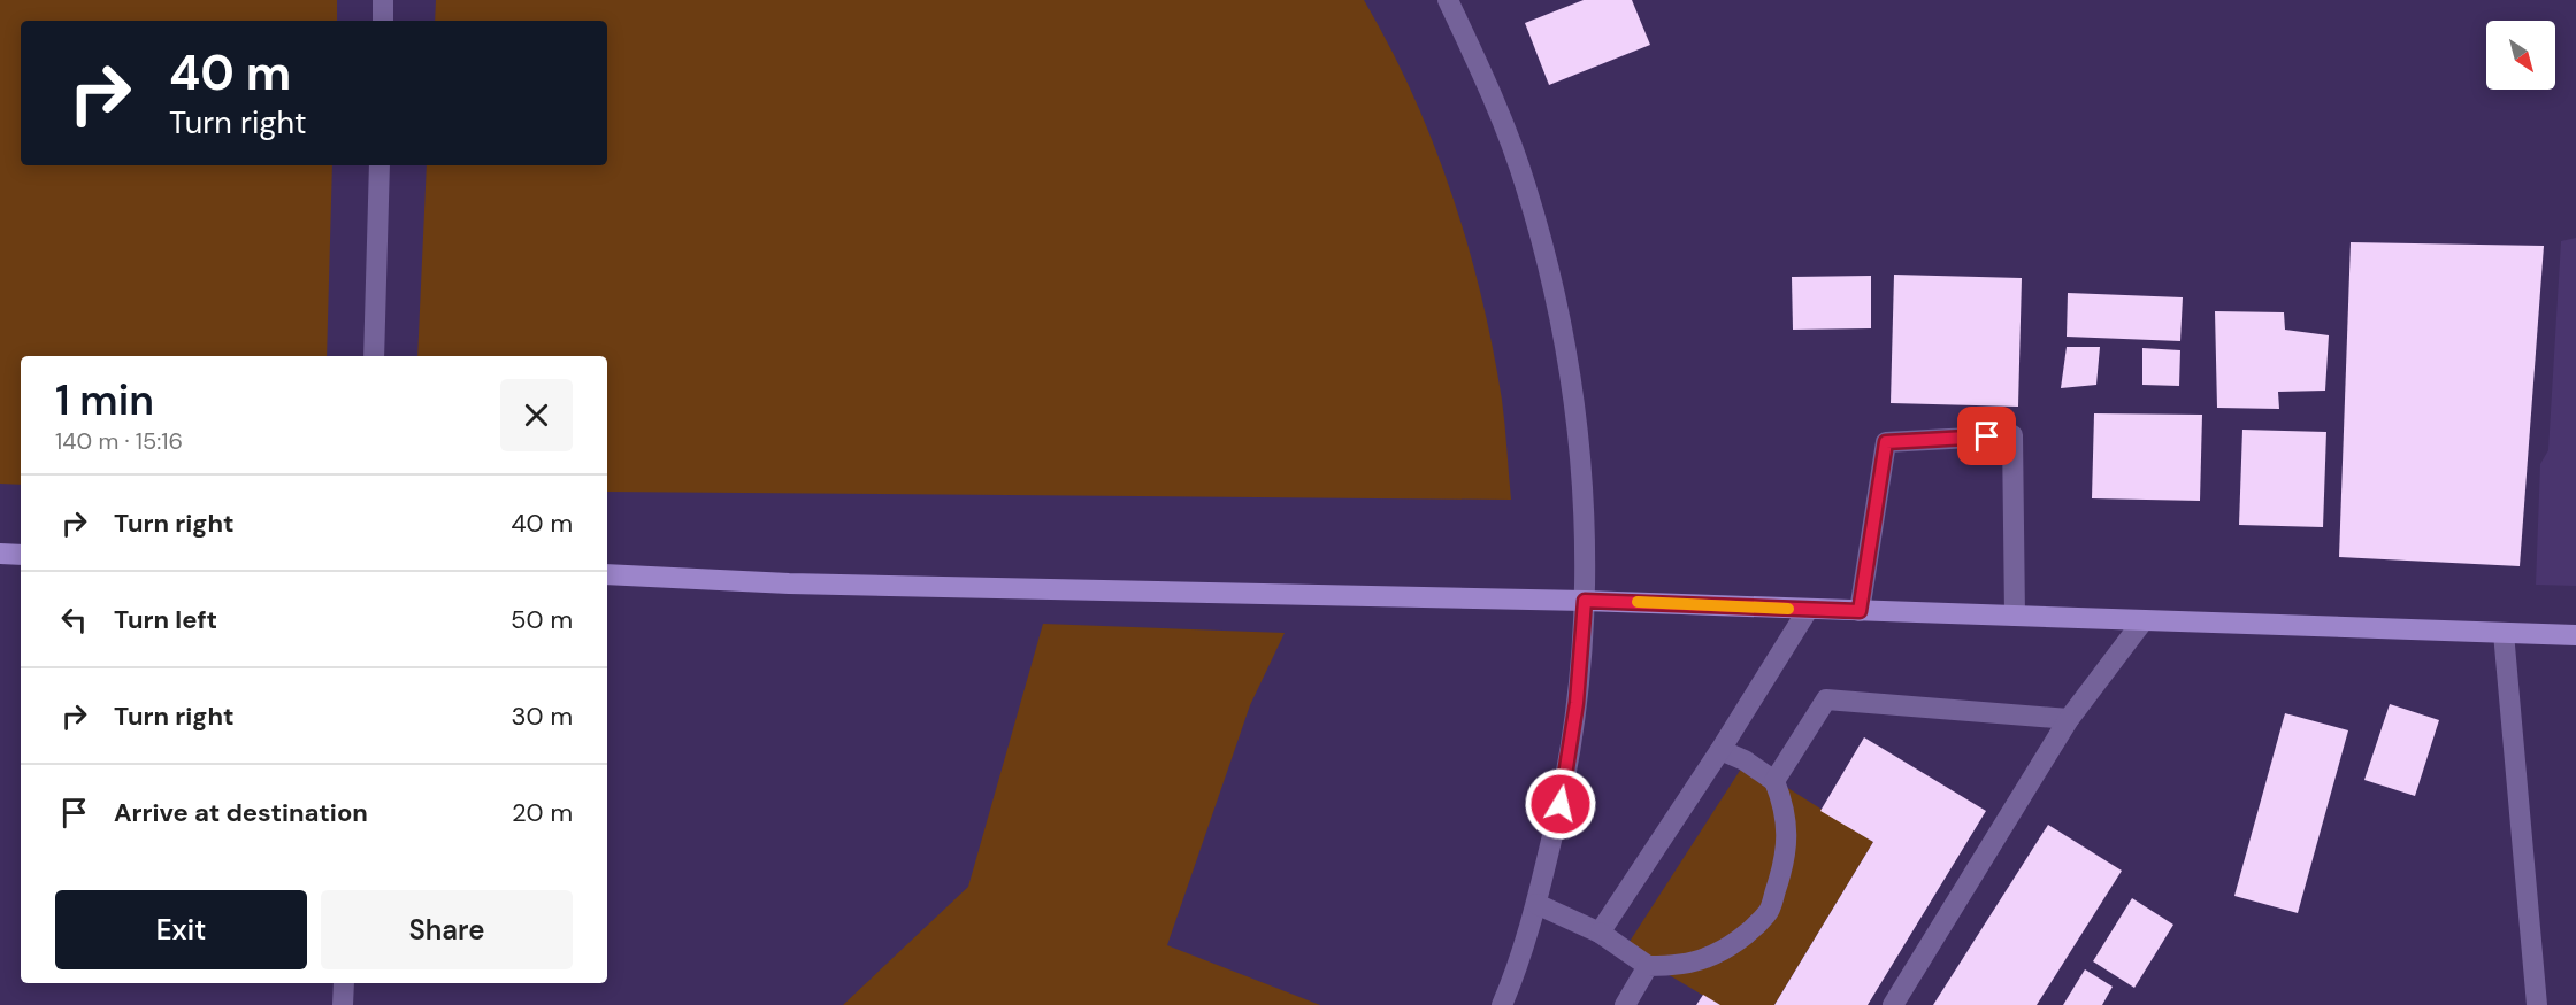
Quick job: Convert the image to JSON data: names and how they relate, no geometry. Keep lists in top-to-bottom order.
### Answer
{
  "north": "bottom right",
  "page": {
    "turn": ["40 m", "Turn right"],
    "heading": ["1 min", "140 m · 15:16"],
    "list": [
      {
        "name": "Turn right",
        "value": "40 m"
      },
      {
        "name": "Turn left",
        "value": "50 m"
      },
      {
        "name": "Turn right",
        "value": "30 m"
      },
      {
        "name": "Arrive at destination",
        "value": "20 m"
      }
    ],
    "buttons": ["Exit", "Share"]
  }
}
